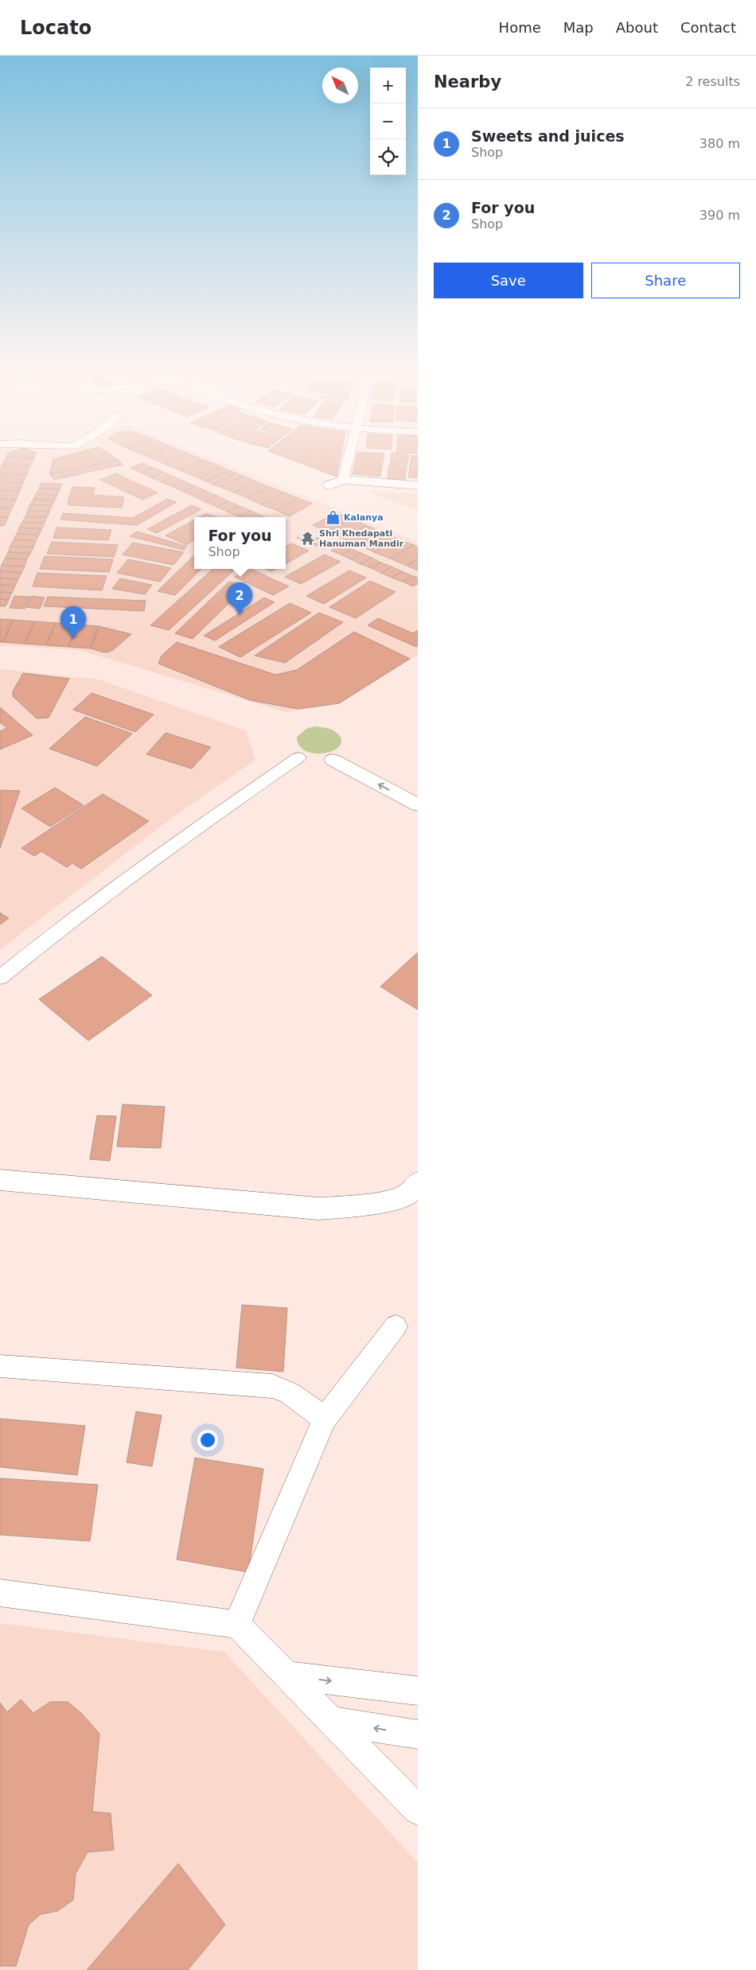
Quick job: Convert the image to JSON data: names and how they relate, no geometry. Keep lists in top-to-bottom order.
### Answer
{
  "places": {
    "shop": ["Kalanya"],
    "temple": ["Shri Khedapati Hanuman Mandir"]
  },
  "north": "top left",
  "page": {
    "header": "Locato",
    "nav": [
      "Home",
      "Map",
      "About",
      "Contact"
    ],
    "heading": ["Nearby", "2 results"],
    "map_buttons": ["+", "−"],
    "list": [
      {
        "mark": "1",
        "name": "Sweets and juices",
        "note": "Shop",
        "value": "380 m"
      },
      {
        "mark": "2",
        "name": "For you",
        "note": "Shop",
        "value": "390 m"
      }
    ],
    "buttons": ["Save", "Share"],
    "popup": ["For you", "Shop"],
    "pins": ["2", "1"]
  }
}
